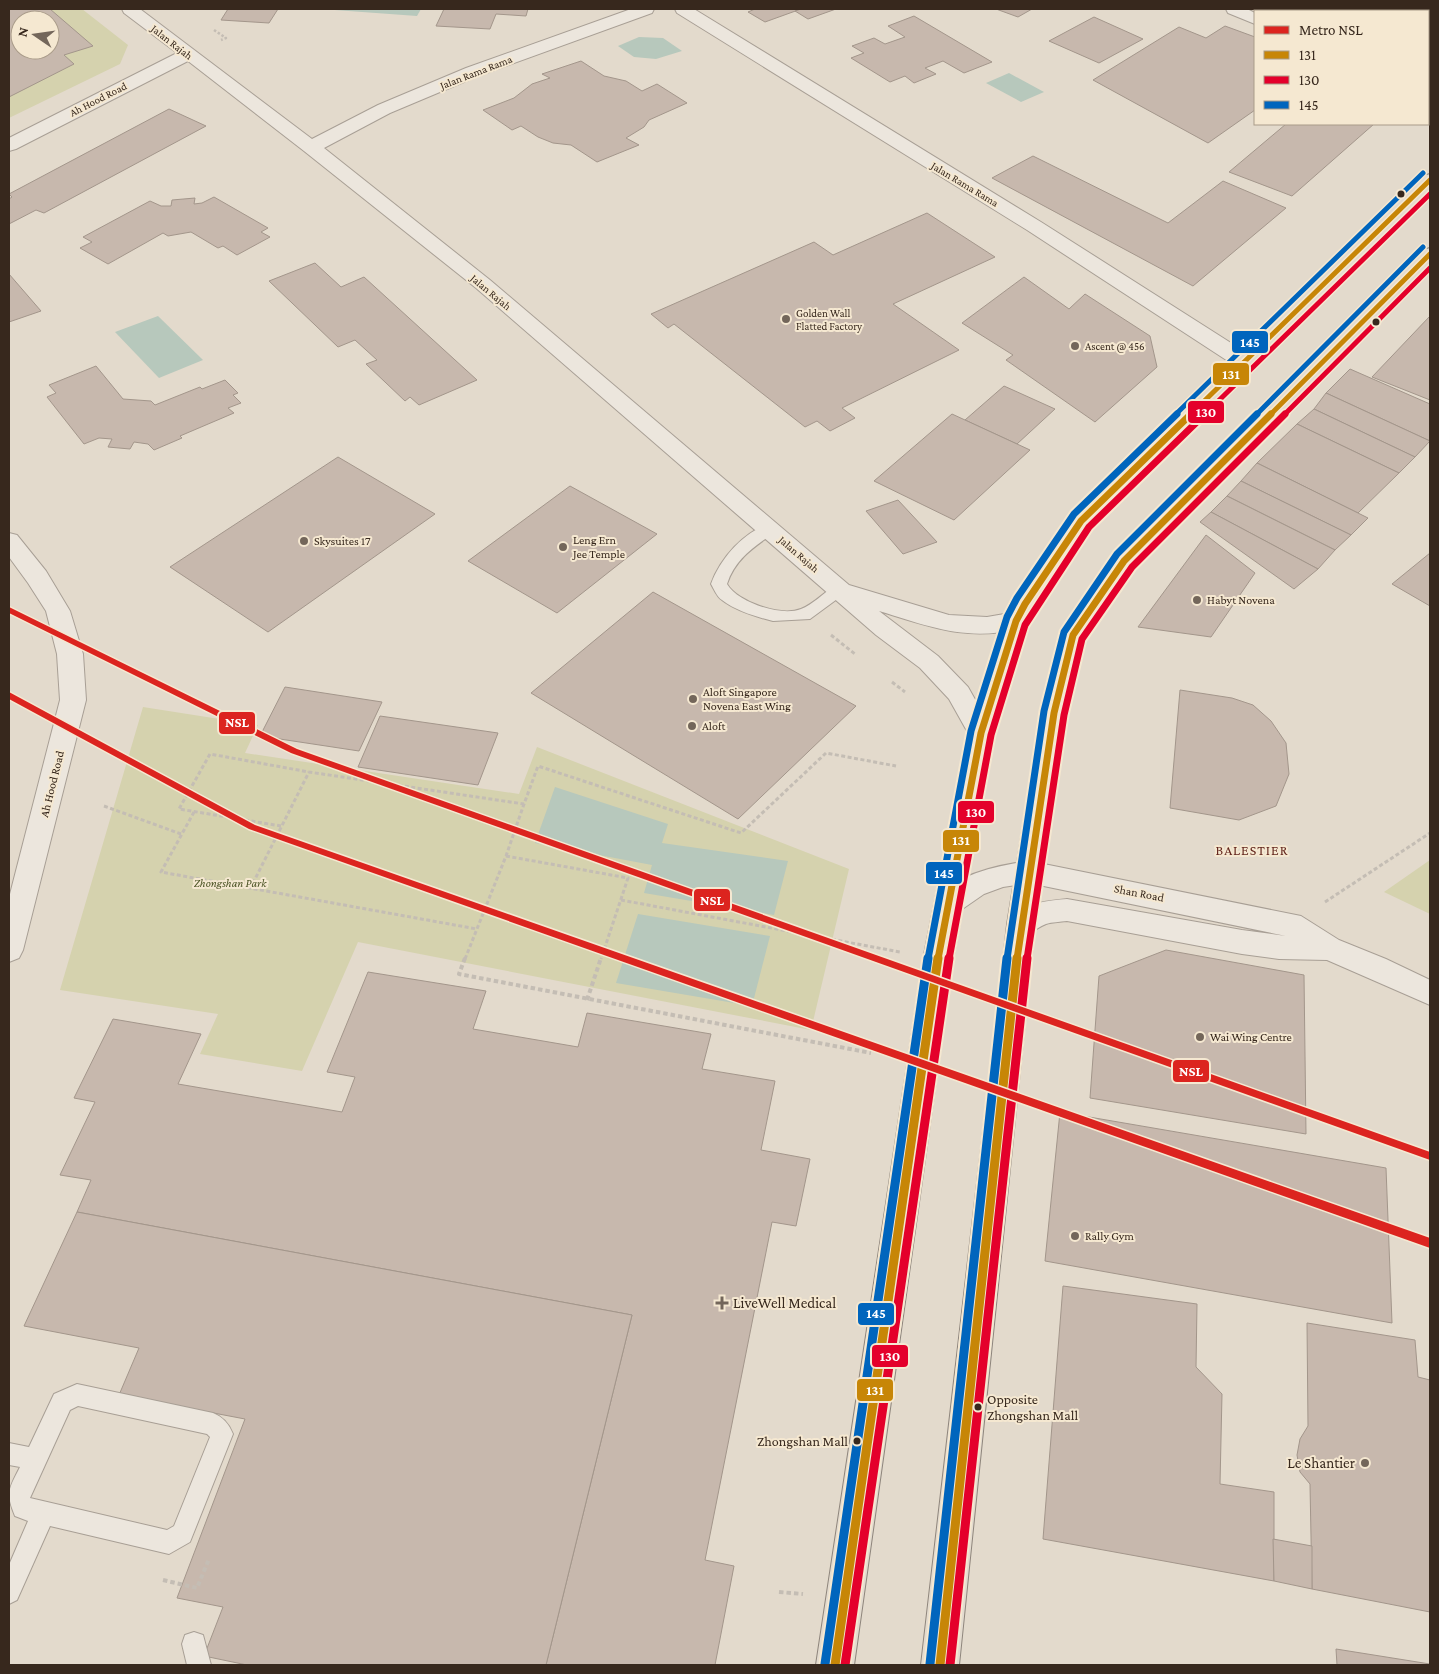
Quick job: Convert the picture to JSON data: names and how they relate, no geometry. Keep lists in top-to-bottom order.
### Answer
{
  "streets": {
    "street": [
      "Jalan Rajah",
      "Jalan Rama Rama",
      "Ah Hood Road",
      "Shan Road"
    ]
  },
  "crossings": [
    ["Jalan Rajah", "Jalan Rama Rama"],
    ["Jalan Rajah", "Ah Hood Road"]
  ],
  "districts": ["BALESTIER"],
  "parks": ["Zhongshan Park"],
  "places": {
    "other": [
      "Golden Wall Flatted Factory",
      "Ascent @ 456",
      "Skysuites 17",
      "Leng Ern Jee Temple",
      "Habyt Novena",
      "Aloft Singapore Novena East Wing",
      "Aloft",
      "Wai Wing Centre",
      "Rally Gym",
      "Opposite Zhongshan Mall",
      "Zhongshan Mall",
      "Le Shantier"
    ],
    "health": ["LiveWell Medical"]
  },
  "lines": [
    "transit line 145",
    "transit line 131",
    "transit line 130",
    "metro line NSL"
  ],
  "legend": [
    "Metro NSL",
    "131",
    "130",
    "145"
  ],
  "north": "left"
}
